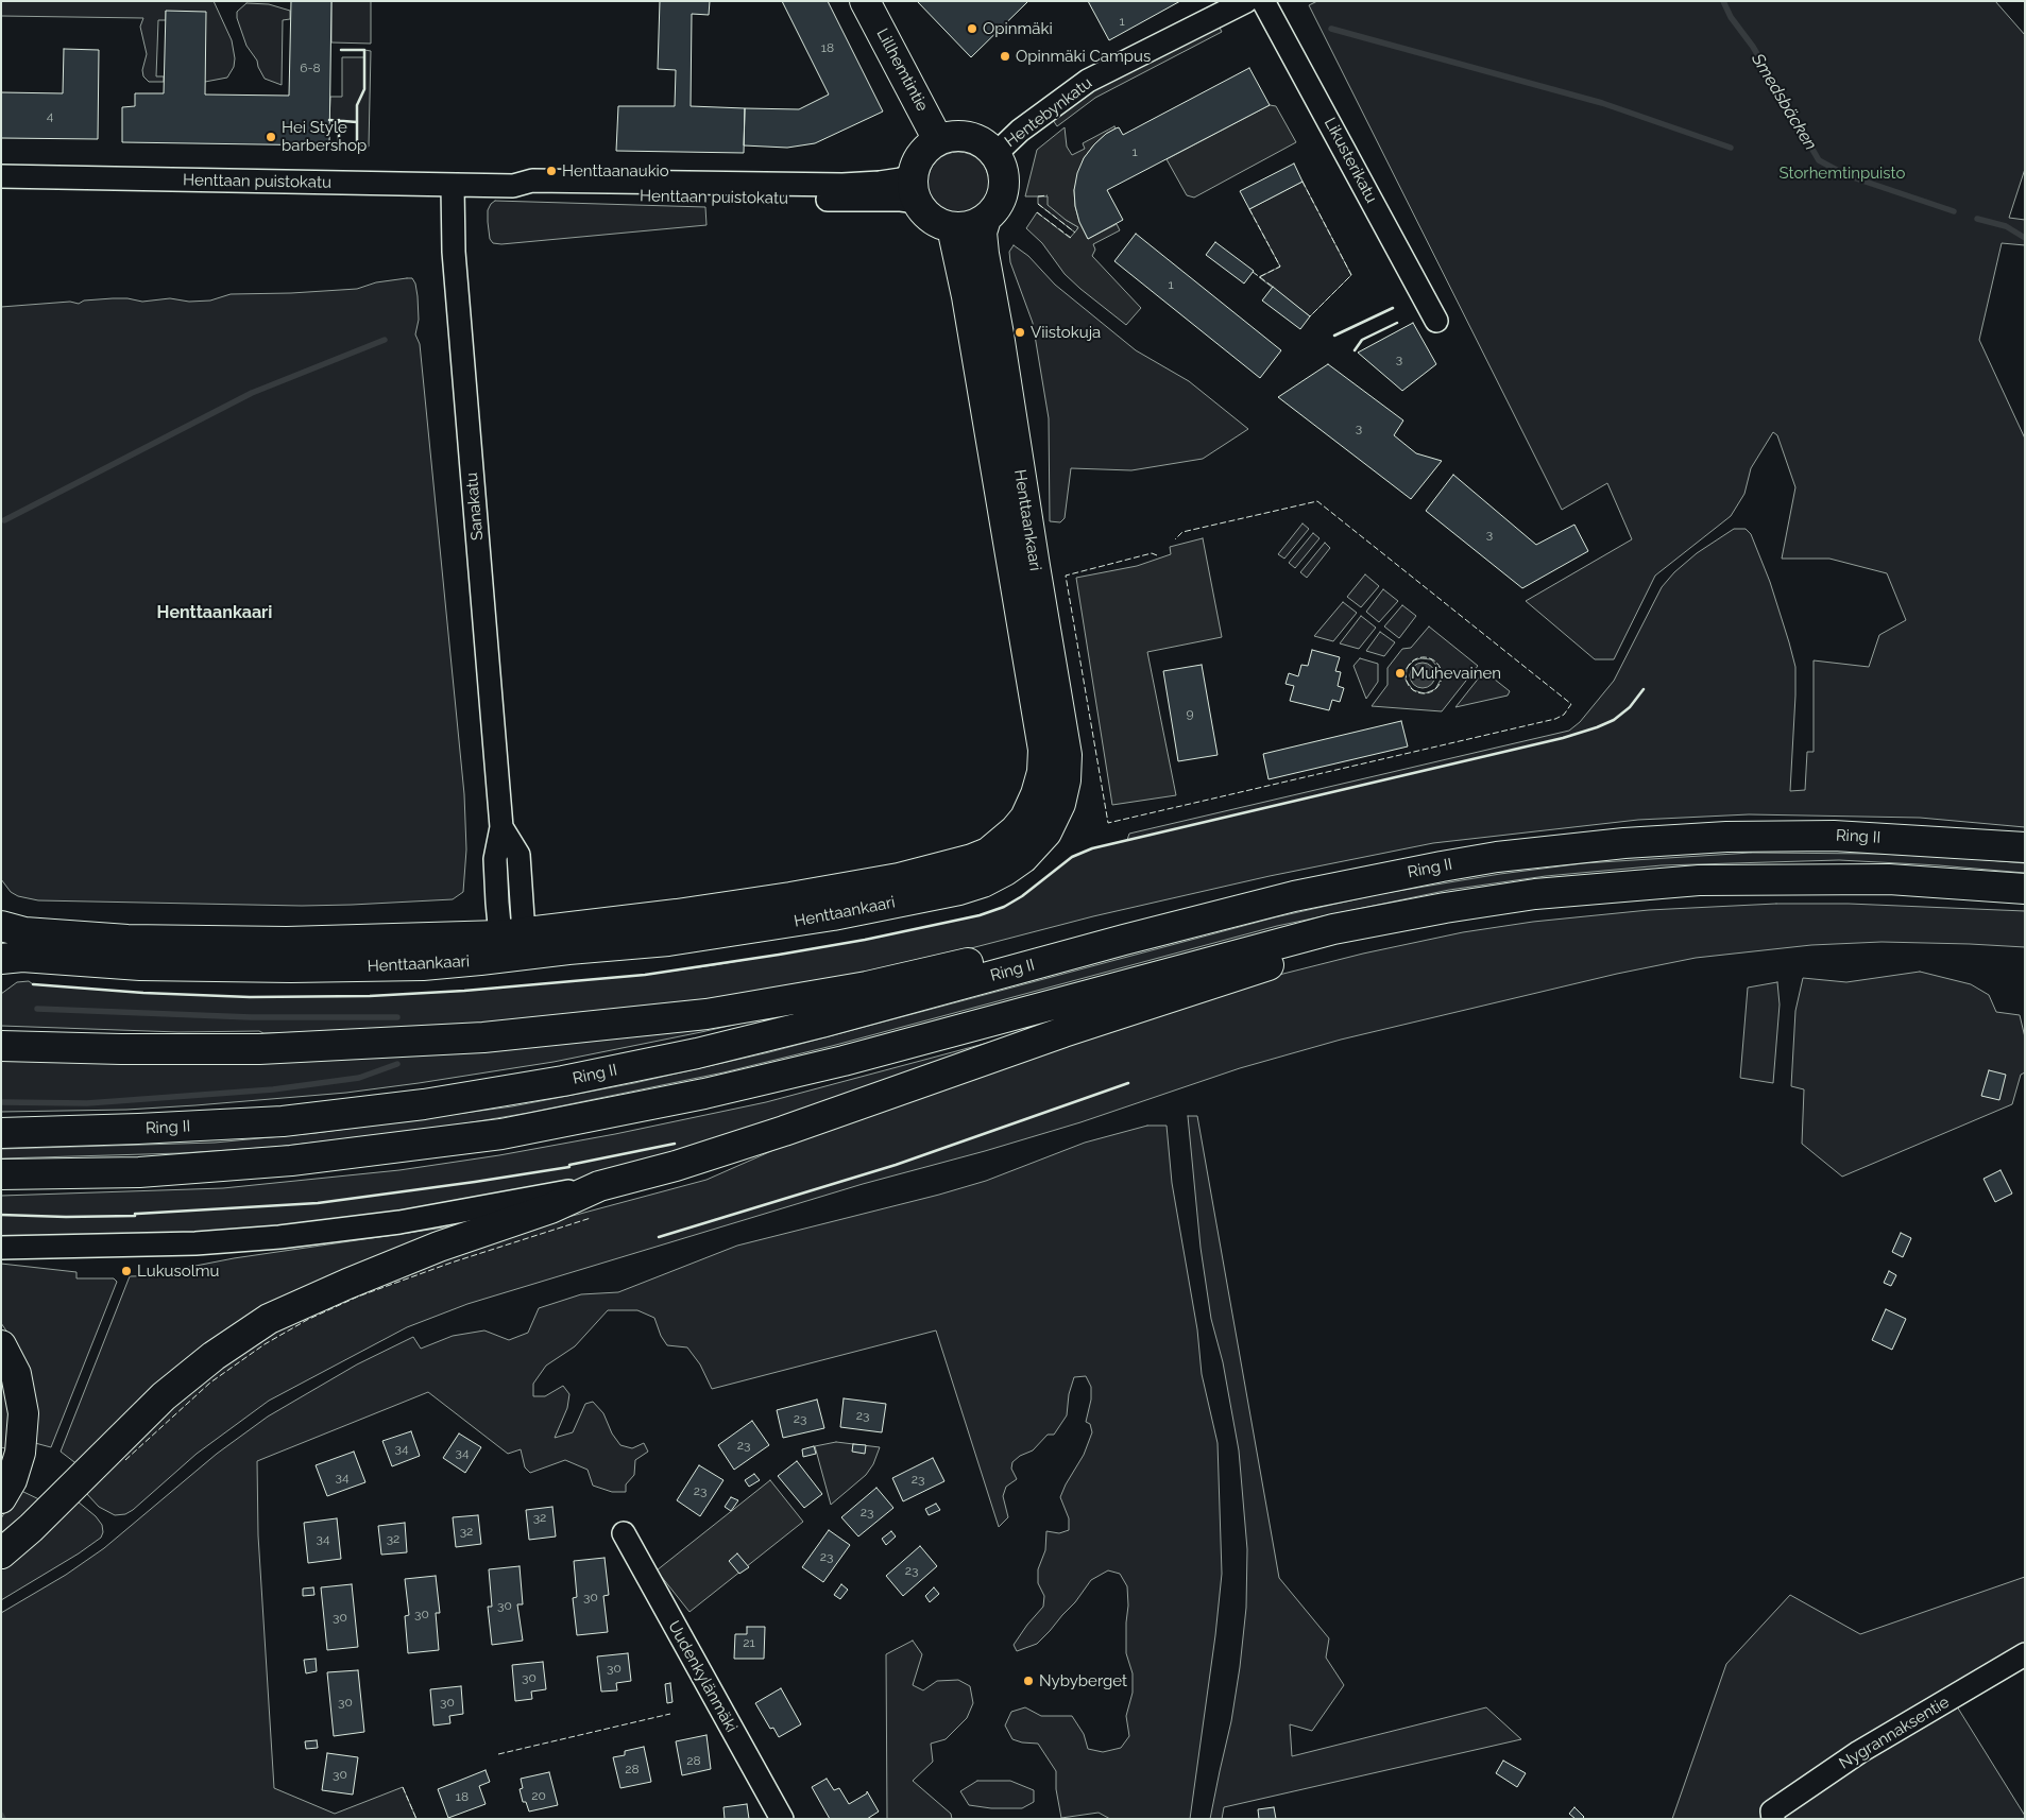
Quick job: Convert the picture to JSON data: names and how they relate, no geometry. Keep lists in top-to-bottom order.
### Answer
{
  "streets": {
    "main road": ["Lillhemtintie", "Henttaankaari", "Ring II"],
    "street": [
      "Hentebynkatu",
      "Likusterikatu",
      "Henttaan puistokatu",
      "Sanakatu",
      "Uudenkylänmäki",
      "Nygrannaksentie"
    ]
  },
  "crossings": [
    ["Lillhemtintie", "Hentebynkatu"],
    ["Lillhemtintie", "Henttaan puistokatu"],
    ["Lillhemtintie", "Henttaankaari"],
    ["Hentebynkatu", "Henttaan puistokatu"],
    ["Hentebynkatu", "Henttaankaari"],
    ["Henttaan puistokatu", "Sanakatu"],
    ["Henttaan puistokatu", "Henttaankaari"],
    ["Sanakatu", "Henttaankaari"]
  ],
  "districts": ["Henttaankaari"],
  "water": ["Smedsbäcken"],
  "parks": ["Storhemtinpuisto"],
  "places": [
    "Opinmäki",
    "Opinmäki Campus",
    "Hei Style barbershop",
    "Henttaanaukio",
    "Viistokuja",
    "Muhevainen",
    "Lukusolmu",
    "Nybyberget"
  ],
  "house_numbers": [
    "1",
    "18",
    "6-8",
    "4",
    "1",
    "1",
    "3",
    "3",
    "3",
    "9",
    "23",
    "23",
    "23",
    "34",
    "34",
    "34",
    "23",
    "23",
    "23",
    "32",
    "32",
    "34",
    "32",
    "23",
    "23",
    "30",
    "30",
    "30",
    "30",
    "21",
    "30",
    "30",
    "30",
    "30",
    "28",
    "28",
    "30",
    "20",
    "18"
  ]
}
